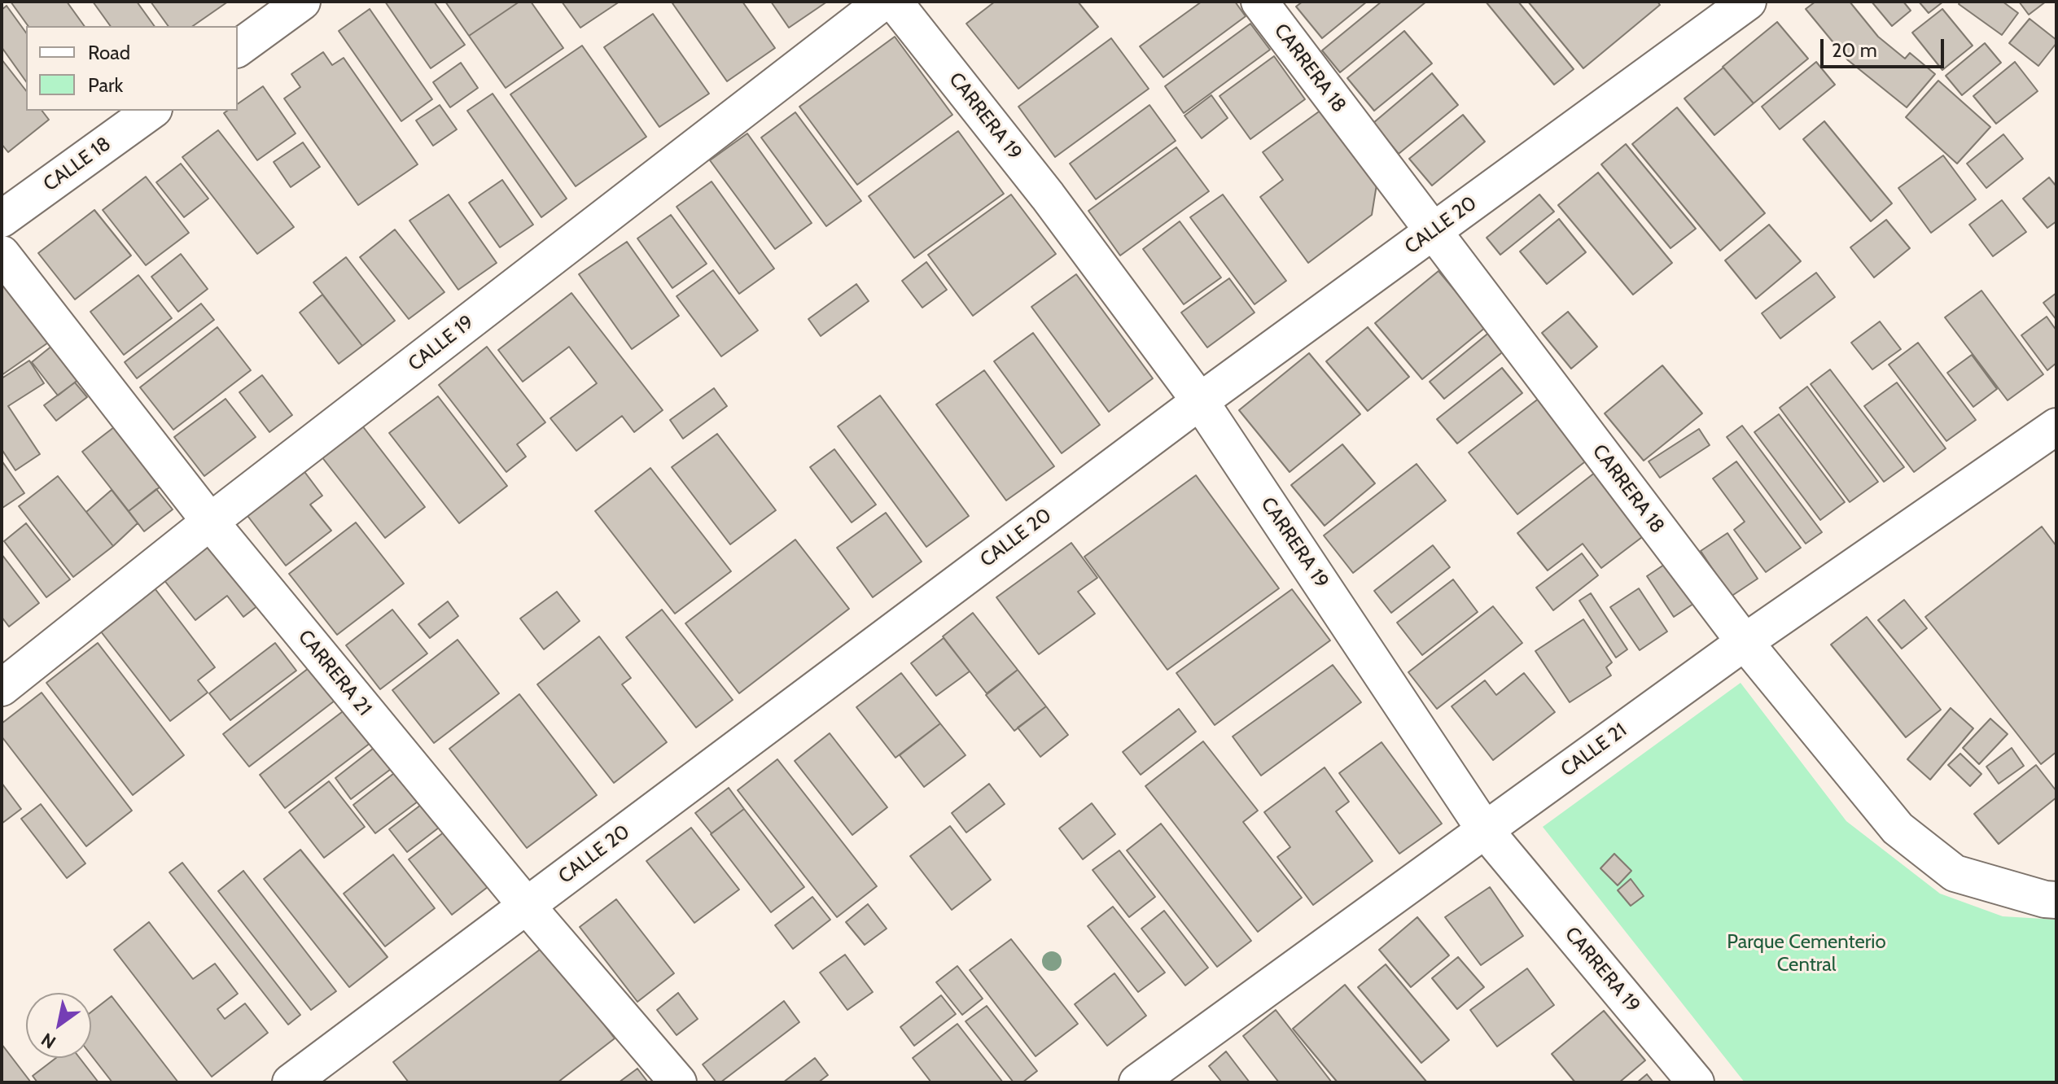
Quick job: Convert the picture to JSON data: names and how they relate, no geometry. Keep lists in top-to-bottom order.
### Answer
{
  "streets": {
    "street": [
      "CARRERA 18",
      "CARRERA 19",
      "CALLE 18",
      "CALLE 20",
      "CALLE 19",
      "CARRERA 21",
      "CALLE 21"
    ]
  },
  "crossings": [
    ["CARRERA 18", "CALLE 20"],
    ["CARRERA 18", "CALLE 21"],
    ["CARRERA 19", "CALLE 20"],
    ["CARRERA 19", "CALLE 21"],
    ["CALLE 20", "CARRERA 21"],
    ["CALLE 19", "CARRERA 21"]
  ],
  "parks": ["Parque Cementerio Central"],
  "legend": ["Road", "Park"],
  "scale_bar": "20 m",
  "north": "bottom left"
}
